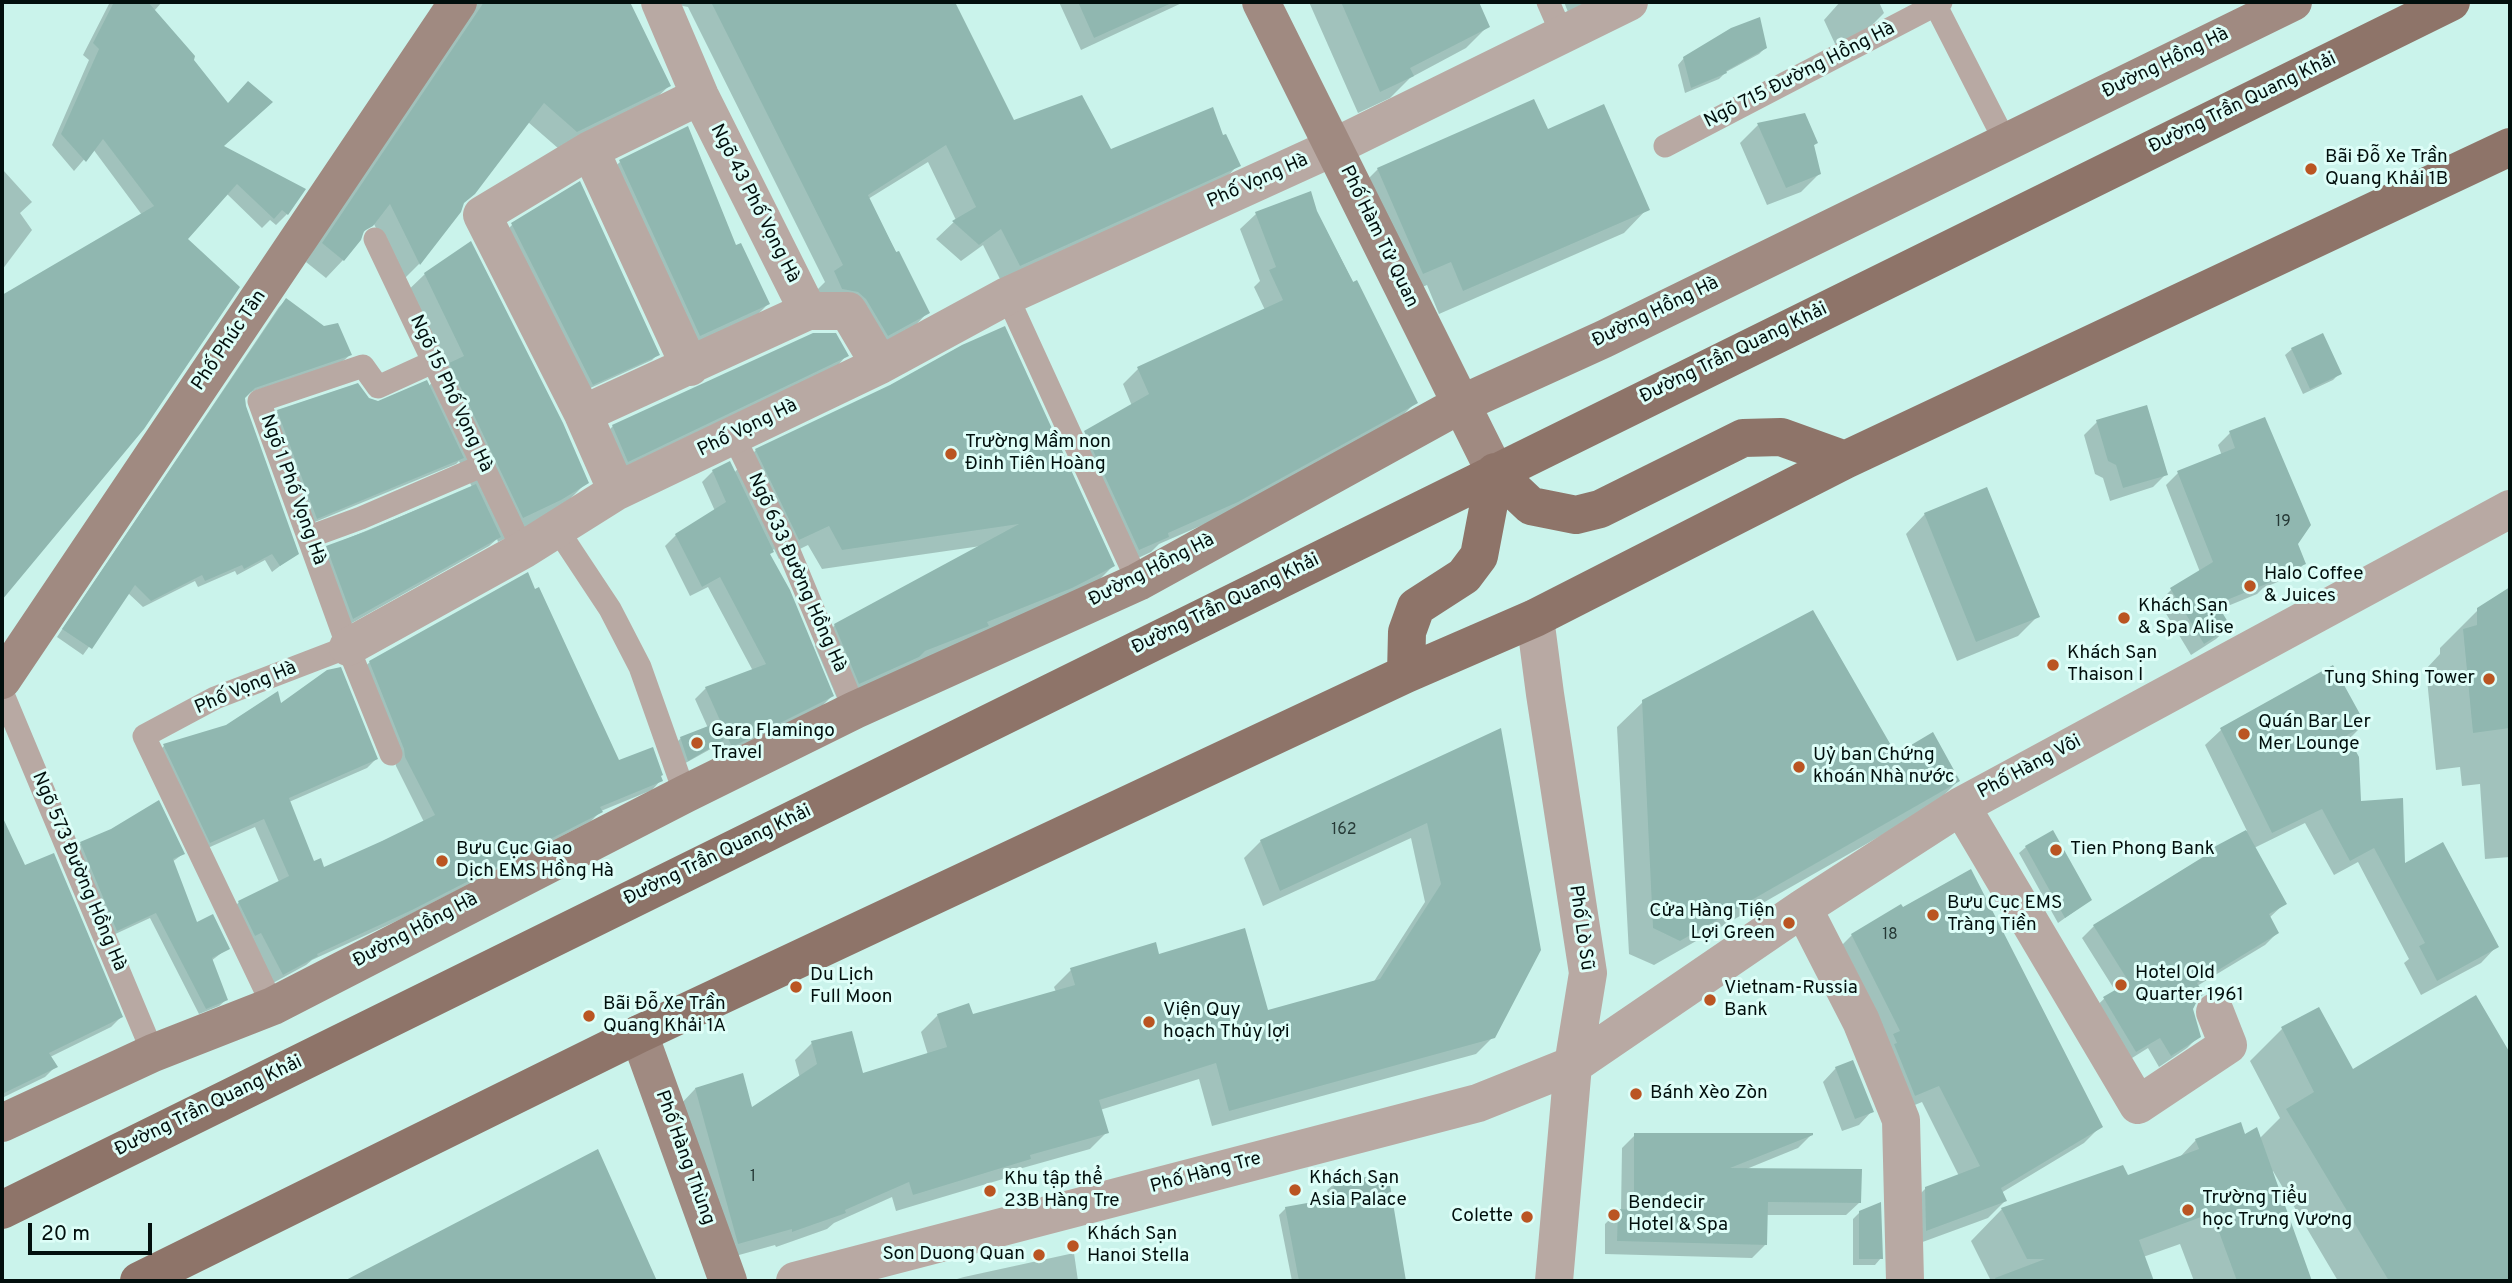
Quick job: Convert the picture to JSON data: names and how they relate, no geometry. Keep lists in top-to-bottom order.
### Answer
{
  "streets": {
    "main road": ["Đường Trần Quang Khải"],
    "street": [
      "Đường Hồng Hà",
      "Phố Vọng Hà",
      "Ngõ 43 Phố Vọng Hà",
      "Phố Hàm Tử Quan",
      "Phố Phúc Tân",
      "Phố Hàng Vôi",
      "Phố Lò Sũ",
      "Phố Hàng Thùng",
      "Phố Hàng Tre"
    ],
    "lane": [
      "Ngõ 715 Đường Hồng Hà",
      "Ngõ 15 Phố Vọng Hà",
      "Ngõ 1 Phố Vọng Hà",
      "Ngõ 633 Đường Hồng Hà",
      "Ngõ 573 Đường Hồng Hà"
    ]
  },
  "crossings": [
    ["Đường Hồng Hà", "Ngõ 715 Đường Hồng Hà"],
    ["Đường Hồng Hà", "Phố Vọng Hà"],
    ["Đường Hồng Hà", "Phố Hàm Tử Quan"],
    ["Đường Hồng Hà", "Ngõ 633 Đường Hồng Hà"],
    ["Đường Hồng Hà", "Ngõ 573 Đường Hồng Hà"],
    ["Đường Trần Quang Khải", "Phố Hàm Tử Quan"],
    ["Phố Vọng Hà", "Phố Hàm Tử Quan"],
    ["Phố Vọng Hà", "Ngõ 15 Phố Vọng Hà"],
    ["Phố Vọng Hà", "Ngõ 1 Phố Vọng Hà"],
    ["Phố Vọng Hà", "Ngõ 633 Đường Hồng Hà"],
    ["Ngõ 15 Phố Vọng Hà", "Ngõ 1 Phố Vọng Hà"],
    ["Phố Hàng Vôi", "Phố Lò Sũ"],
    ["Phố Hàng Vôi", "Phố Hàng Tre"],
    ["Phố Lò Sũ", "Phố Hàng Tre"]
  ],
  "places": [
    "Bãi Đỗ Xe Trần Quang Khải 1B",
    "Trường Mầm non Đinh Tiên Hoàng",
    "Halo Coffee & Juices",
    "Khách Sạn & Spa Alise",
    "Khách Sạn Thaison I",
    "Tung Shing Tower",
    "Quán Bar Ler Mer Lounge",
    "Gara Flamingo Travel",
    "Uỷ ban Chứng khoán Nhà nước",
    "Tien Phong Bank",
    "Bưu Cục Giao Dịch EMS Hồng Hà",
    "Bưu Cục EMS Tràng Tiền",
    "Cửa Hàng Tiện Lợi Green",
    "Hotel Old Quarter 1961",
    "Du Lịch Full Moon",
    "Vietnam-Russia Bank",
    "Bãi Đỗ Xe Trần Quang Khải 1A",
    "Viện Quy hoạch Thủy lợi",
    "Bánh Xèo Zòn",
    "Khách Sạn Asia Palace",
    "Khu tập thể 23B Hàng Tre",
    "Trường Tiểu học Trưng Vương",
    "Bendecir Hotel & Spa",
    "Colette",
    "Khách Sạn Hanoi Stella",
    "Son Duong Quan"
  ],
  "house_numbers": [
    "19",
    "162",
    "18",
    "1"
  ],
  "scale_bar": "20 m"
}
